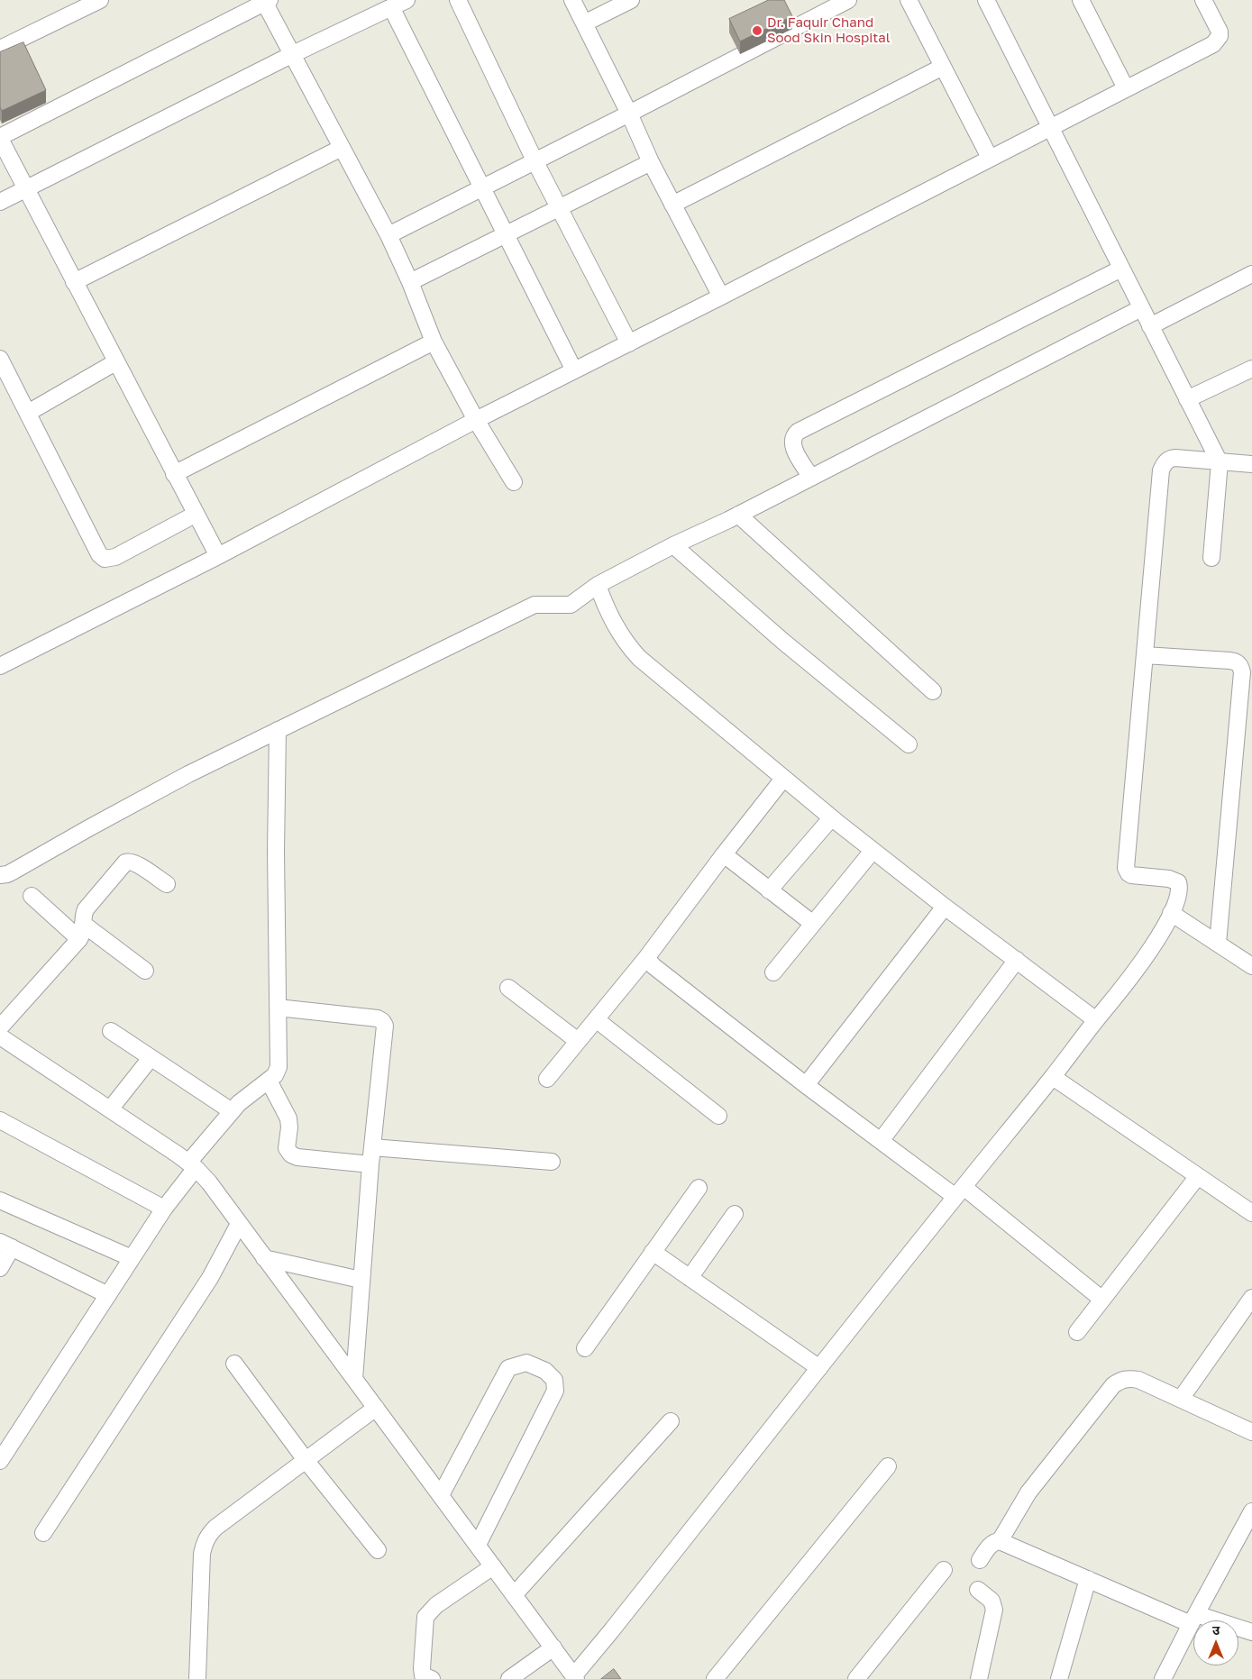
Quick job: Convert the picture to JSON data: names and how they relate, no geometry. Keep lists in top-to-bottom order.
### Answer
{
  "places": ["Dr. Faquir Chand Sood Skin Hospital"],
  "north": "top"
}
